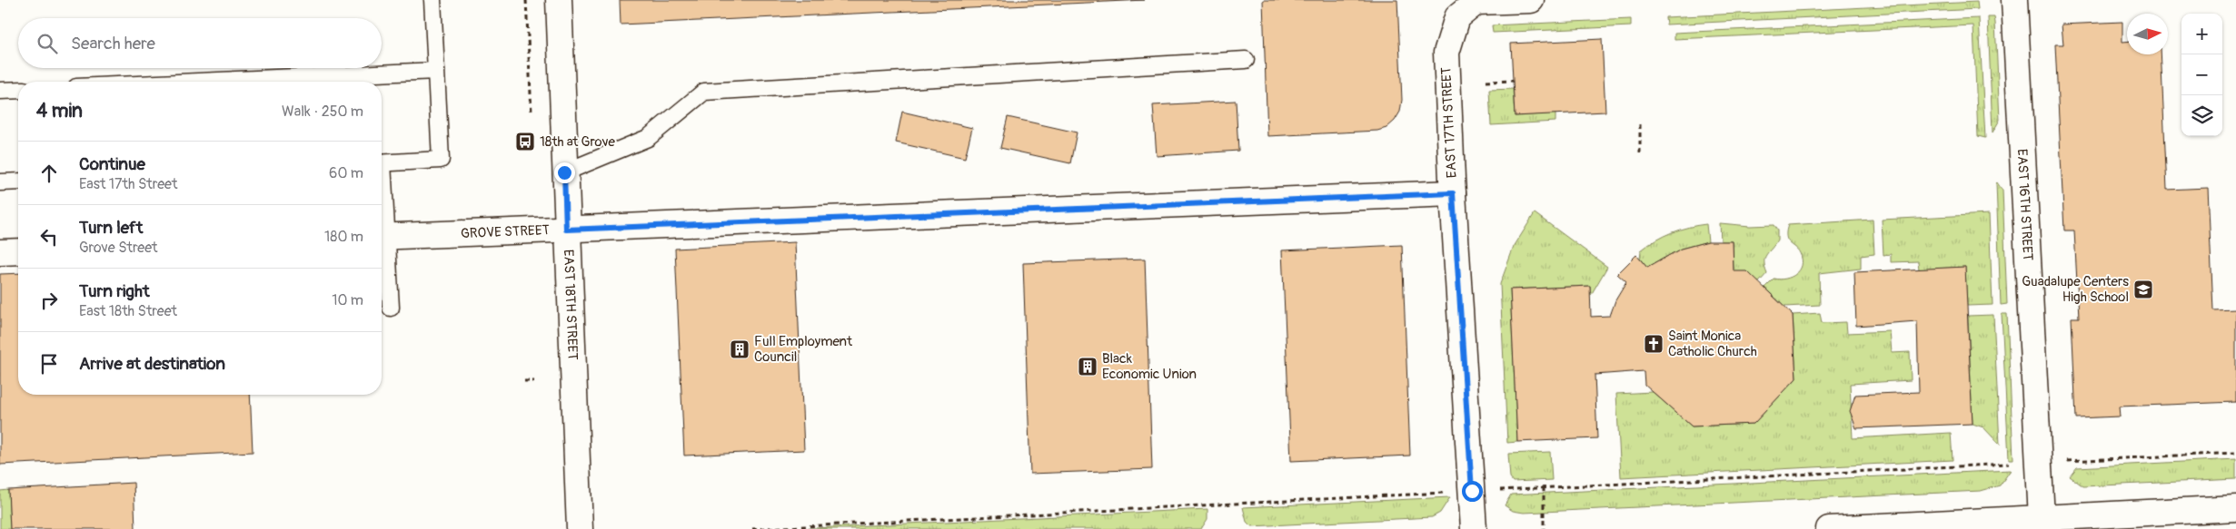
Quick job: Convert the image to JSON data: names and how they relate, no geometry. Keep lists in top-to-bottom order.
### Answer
{
  "streets": {
    "street": [
      "EAST 17TH STREET",
      "EAST 16TH STREET",
      "GROVE STREET",
      "EAST 18TH STREET"
    ]
  },
  "crossings": [
    ["EAST 17TH STREET", "GROVE STREET"],
    ["GROVE STREET", "EAST 18TH STREET"]
  ],
  "places": {
    "bus stop": ["18th at Grove"],
    "school or university": ["Guadalupe Centers High School"],
    "church": ["Saint Monica Catholic Church"],
    "building": ["Full Employment Council", "Black Economic Union"]
  },
  "north": "right",
  "page": {
    "map_buttons": ["+", "−"],
    "search": "Search here",
    "heading": ["4 min", "Walk · 250 m"],
    "list": [
      ["Continue", "East 17th Street", "60 m"],
      ["Turn left", "Grove Street", "180 m"],
      ["Turn right", "East 18th Street", "10 m"],
      "Arrive at destination"
    ]
  }
}
